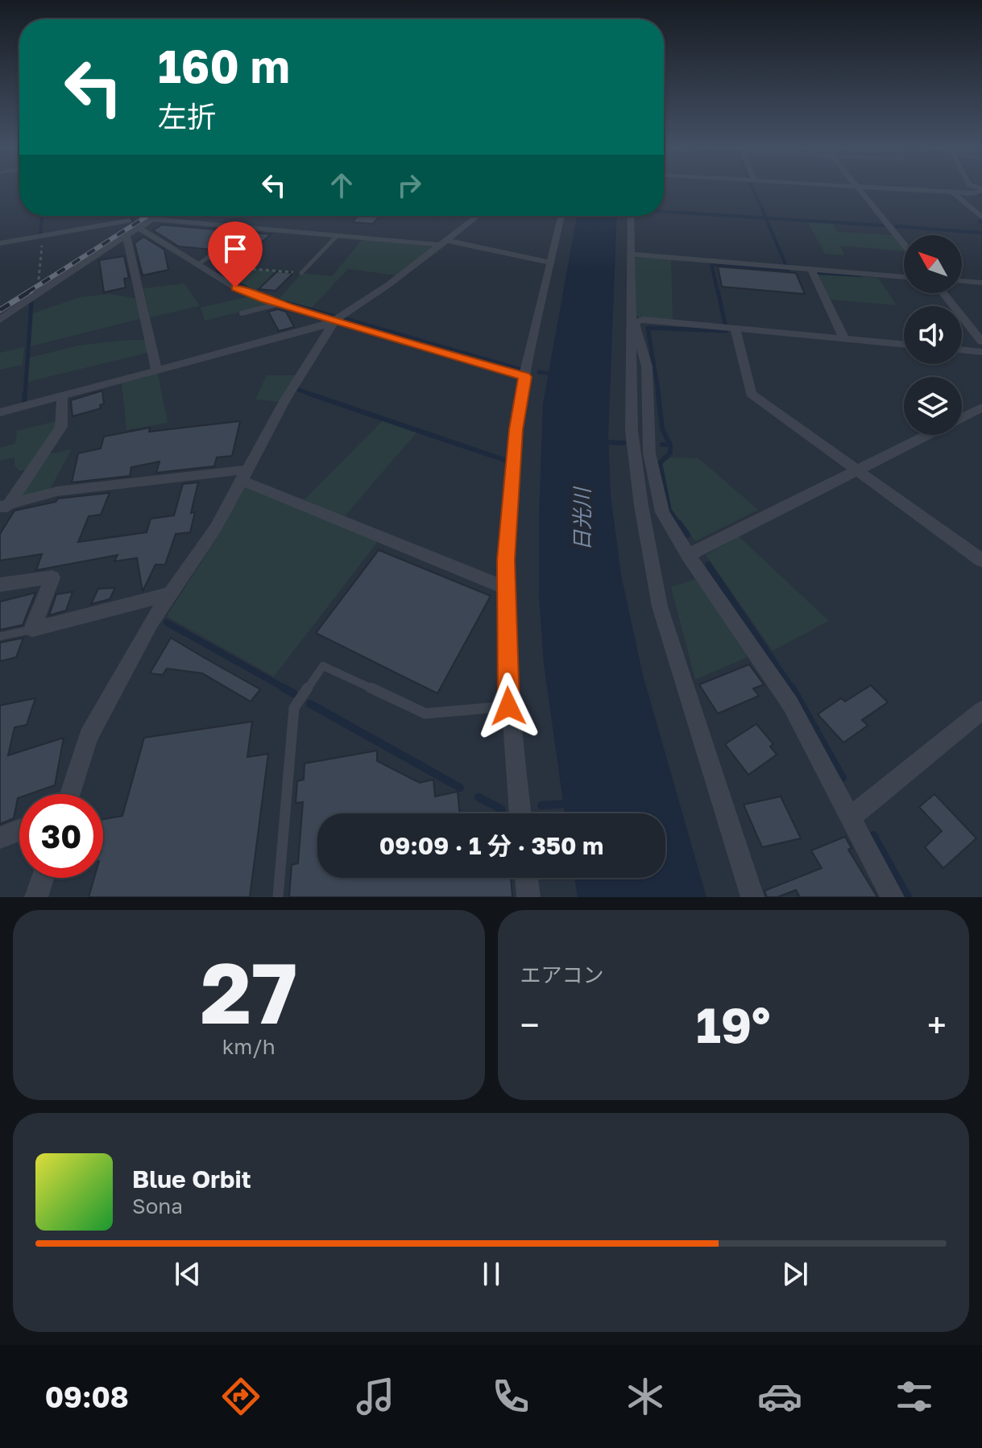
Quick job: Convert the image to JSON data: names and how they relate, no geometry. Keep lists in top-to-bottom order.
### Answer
{
  "water": ["日光川"],
  "north": "top left",
  "page": {
    "turn": ["160 m", "左折"],
    "limit": "30",
    "trip": "09:09 · 1 分 · 350 m",
    "tile": [
      ["27", "km/h"],
      "エアコン"
    ],
    "heat": ["−", "19°", "+"],
    "song": ["Blue Orbit", "Sona"],
    "tabs": "09:08"
  }
}
